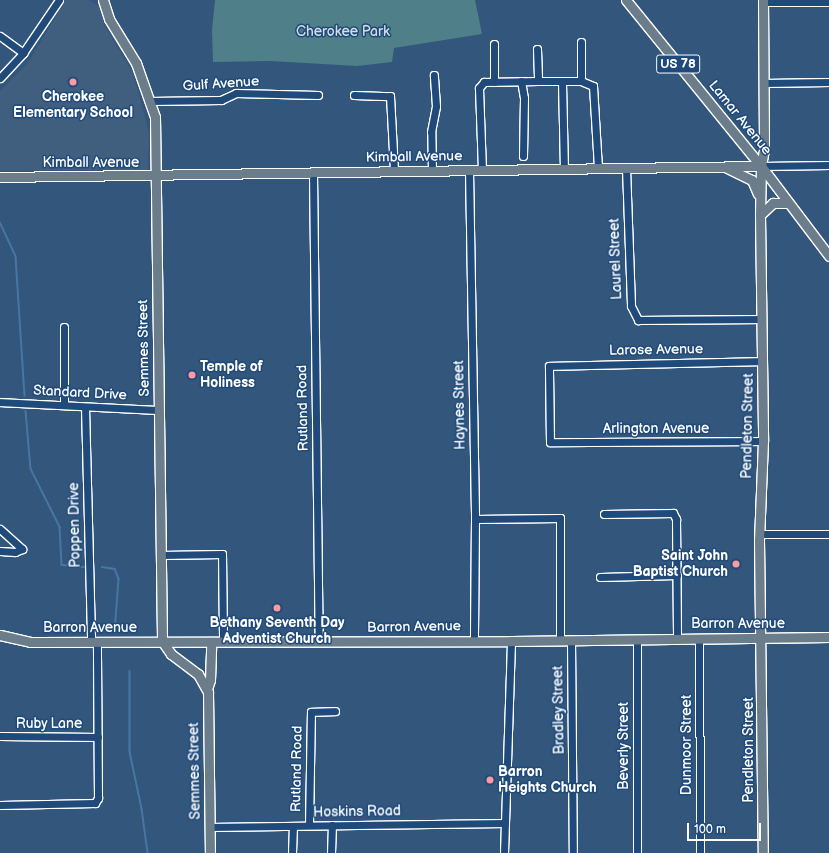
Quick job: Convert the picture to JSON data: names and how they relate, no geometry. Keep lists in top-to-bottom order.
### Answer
{
  "streets": {
    "main road": [
      "US 78",
      "Lamar Avenue",
      "Kimball Avenue",
      "Semmes Street",
      "Pendleton Street",
      "Barron Avenue"
    ],
    "street": [
      "Gulf Avenue",
      "Laurel Street",
      "Larose Avenue",
      "Standard Drive",
      "Haynes Street",
      "Rutland Road",
      "Arlington Avenue",
      "Poppen Drive",
      "Bradley Street",
      "Ruby Lane",
      "Dunmoor Street",
      "Beverly Street",
      "Hoskins Road"
    ]
  },
  "crossings": [
    ["Gulf Avenue", "Semmes Street"],
    ["Lamar Avenue", "Kimball Avenue"],
    ["Lamar Avenue", "Pendleton Street"],
    ["Kimball Avenue", "Laurel Street"],
    ["Kimball Avenue", "Semmes Street"],
    ["Kimball Avenue", "Haynes Street"],
    ["Kimball Avenue", "Rutland Road"],
    ["Kimball Avenue", "Pendleton Street"],
    ["Laurel Street", "Pendleton Street"],
    ["Semmes Street", "Standard Drive"],
    ["Semmes Street", "Barron Avenue"],
    ["Semmes Street", "Hoskins Road"],
    ["Larose Avenue", "Pendleton Street"],
    ["Larose Avenue", "Arlington Avenue"],
    ["Standard Drive", "Poppen Drive"],
    ["Haynes Street", "Barron Avenue"],
    ["Rutland Road", "Barron Avenue"],
    ["Rutland Road", "Hoskins Road"],
    ["Pendleton Street", "Arlington Avenue"],
    ["Pendleton Street", "Barron Avenue"],
    ["Poppen Drive", "Barron Avenue"],
    ["Poppen Drive", "Ruby Lane"],
    ["Barron Avenue", "Bradley Street"],
    ["Barron Avenue", "Dunmoor Street"],
    ["Barron Avenue", "Beverly Street"]
  ],
  "parks": ["Cherokee Park"],
  "places": [
    "Cherokee Elementary School",
    "Temple of Holiness",
    "Saint John Baptist Church",
    "Bethany Seventh Day Adventist Church",
    "Barron Heights Church"
  ],
  "scale_bar": "100 m"
}
